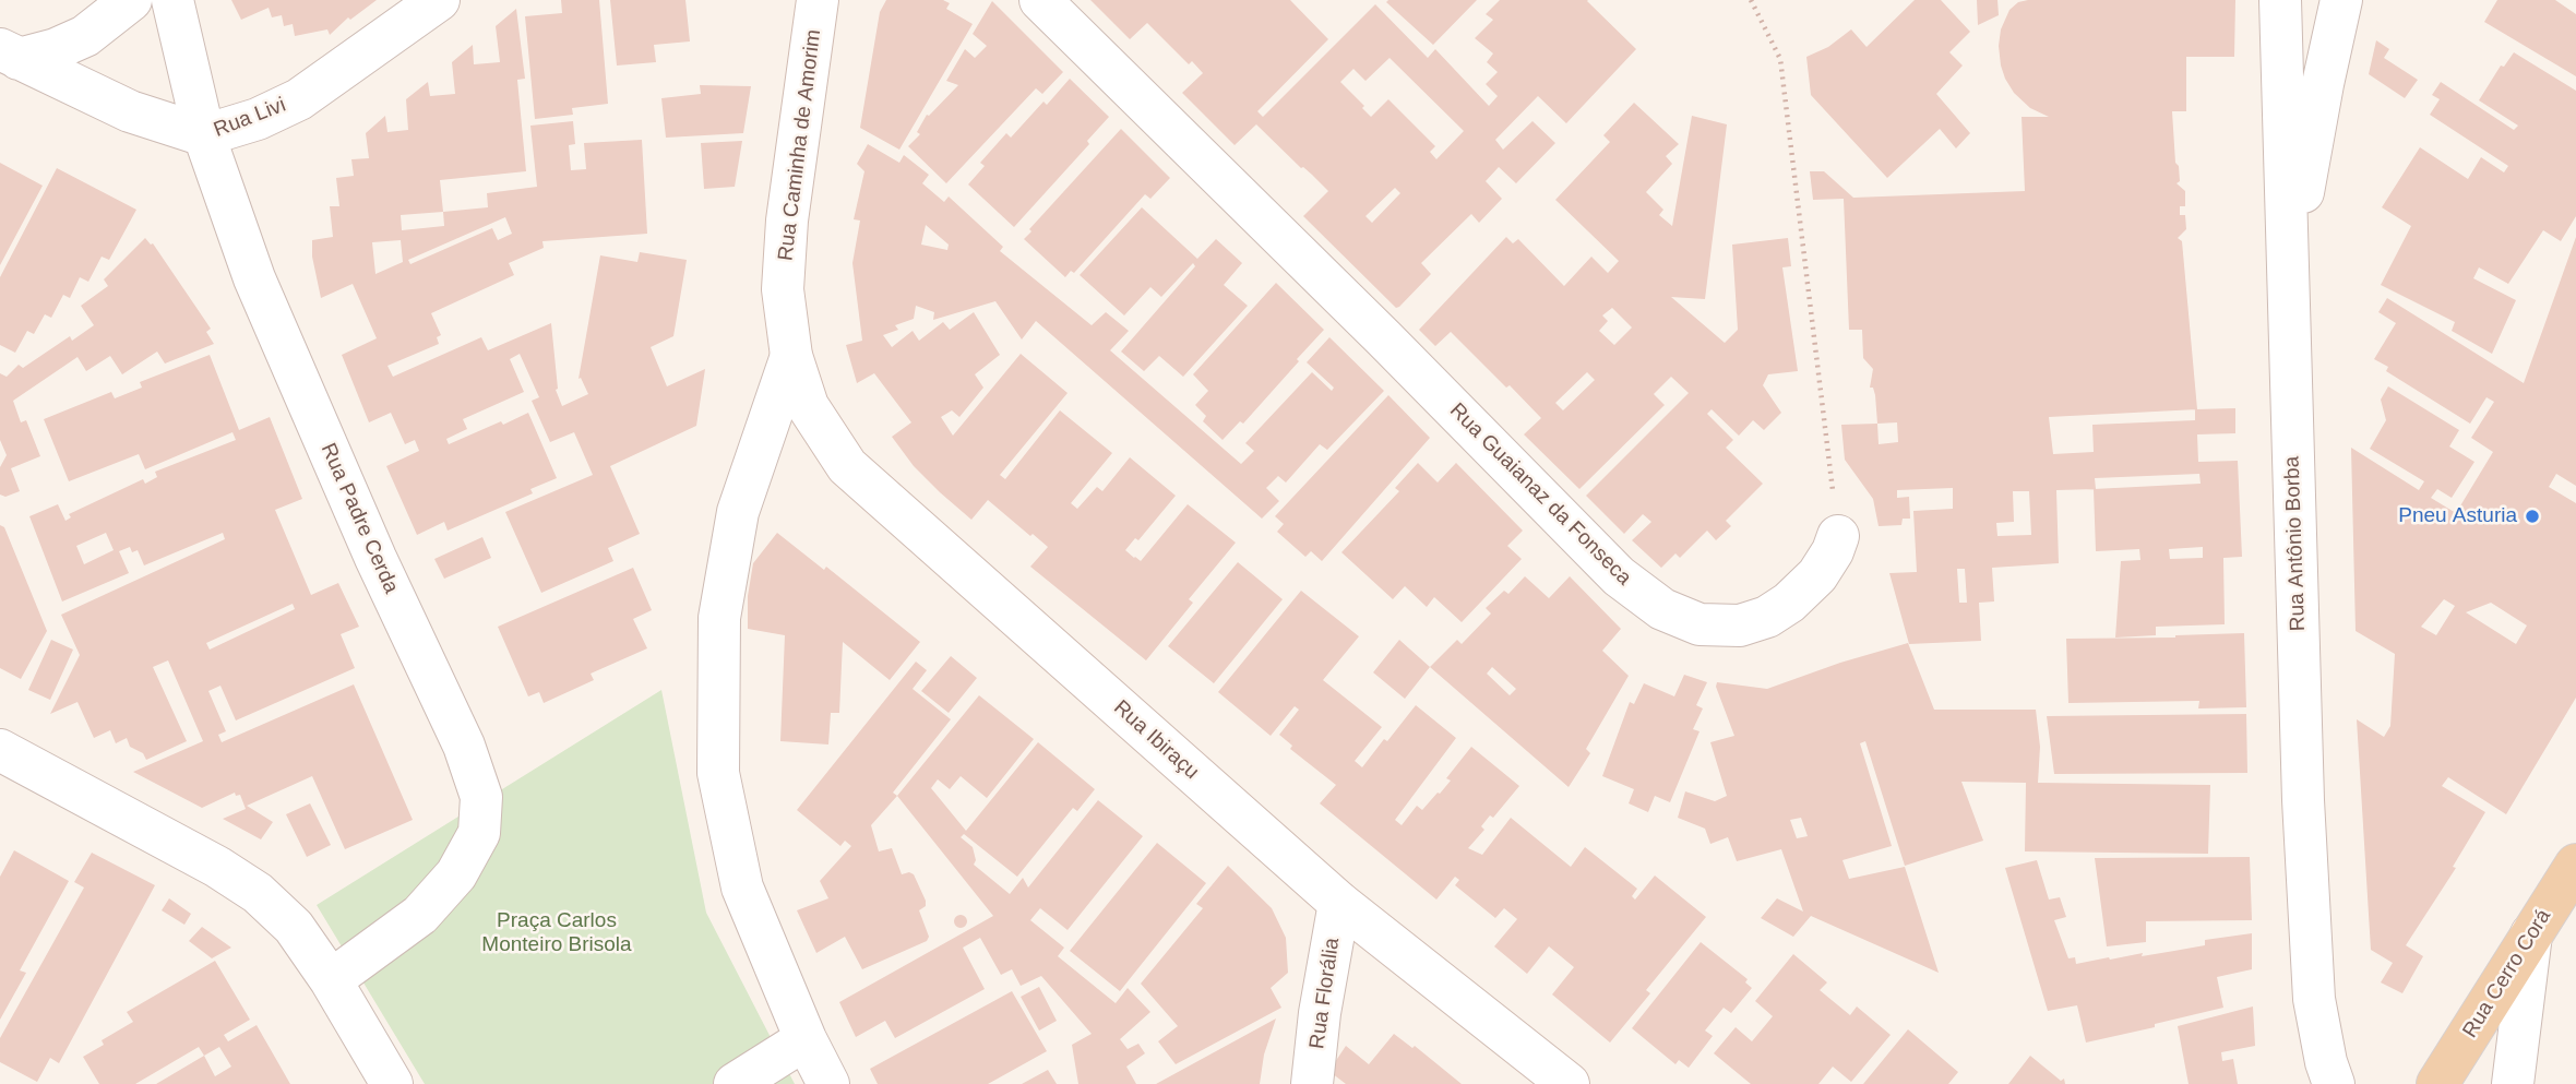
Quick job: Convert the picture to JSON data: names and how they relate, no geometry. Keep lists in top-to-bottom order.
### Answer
{
  "streets": {
    "main road": ["Rua Cerro Corá"],
    "street": [
      "Rua Livi",
      "Rua Caminha de Amorim",
      "Rua Guaianaz da Fonseca",
      "Rua Padre Cerda",
      "Rua Antônio Borba",
      "Rua Ibiraçu",
      "Rua Florália"
    ]
  },
  "crossings": [
    ["Rua Livi", "Rua Padre Cerda"],
    ["Rua Caminha de Amorim", "Rua Ibiraçu"],
    ["Rua Ibiraçu", "Rua Florália"]
  ],
  "parks": ["Praça Carlos Monteiro Brisola"],
  "places": ["Pneu Asturia"]
}
